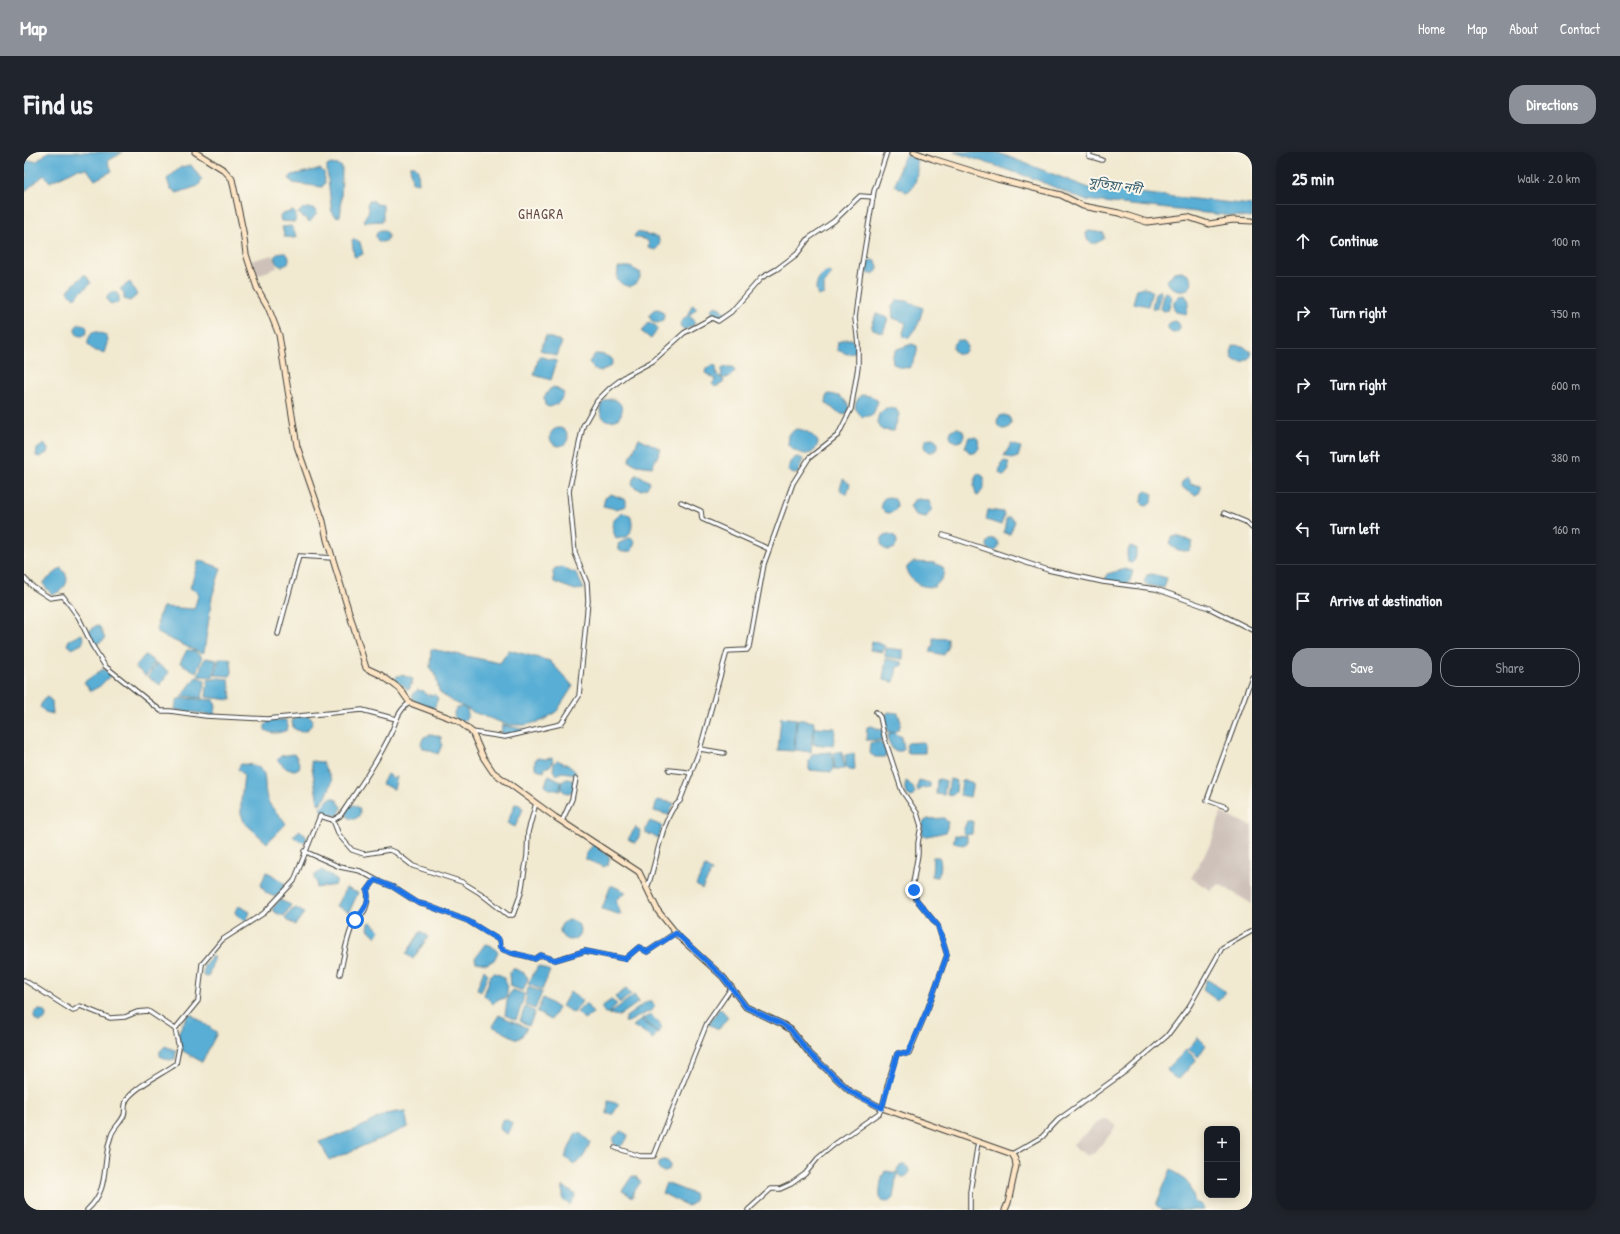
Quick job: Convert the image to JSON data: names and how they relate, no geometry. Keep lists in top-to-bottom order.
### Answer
{
  "districts": ["GHAGRA"],
  "water": ["সুতিয়া নদী"],
  "page": {
    "header": "Map",
    "nav": [
      "Home",
      "Map",
      "About",
      "Contact"
    ],
    "title": "Find us",
    "buttons": [
      "Directions",
      ["Save", "Share"]
    ],
    "heading": ["25 min", "Walk · 2.0 km"],
    "list": [
      ["Continue", "100 m"],
      ["Turn right", "750 m"],
      ["Turn right", "600 m"],
      ["Turn left", "380 m"],
      ["Turn left", "160 m"],
      "Arrive at destination"
    ],
    "map_buttons": ["+", "−"]
  }
}
